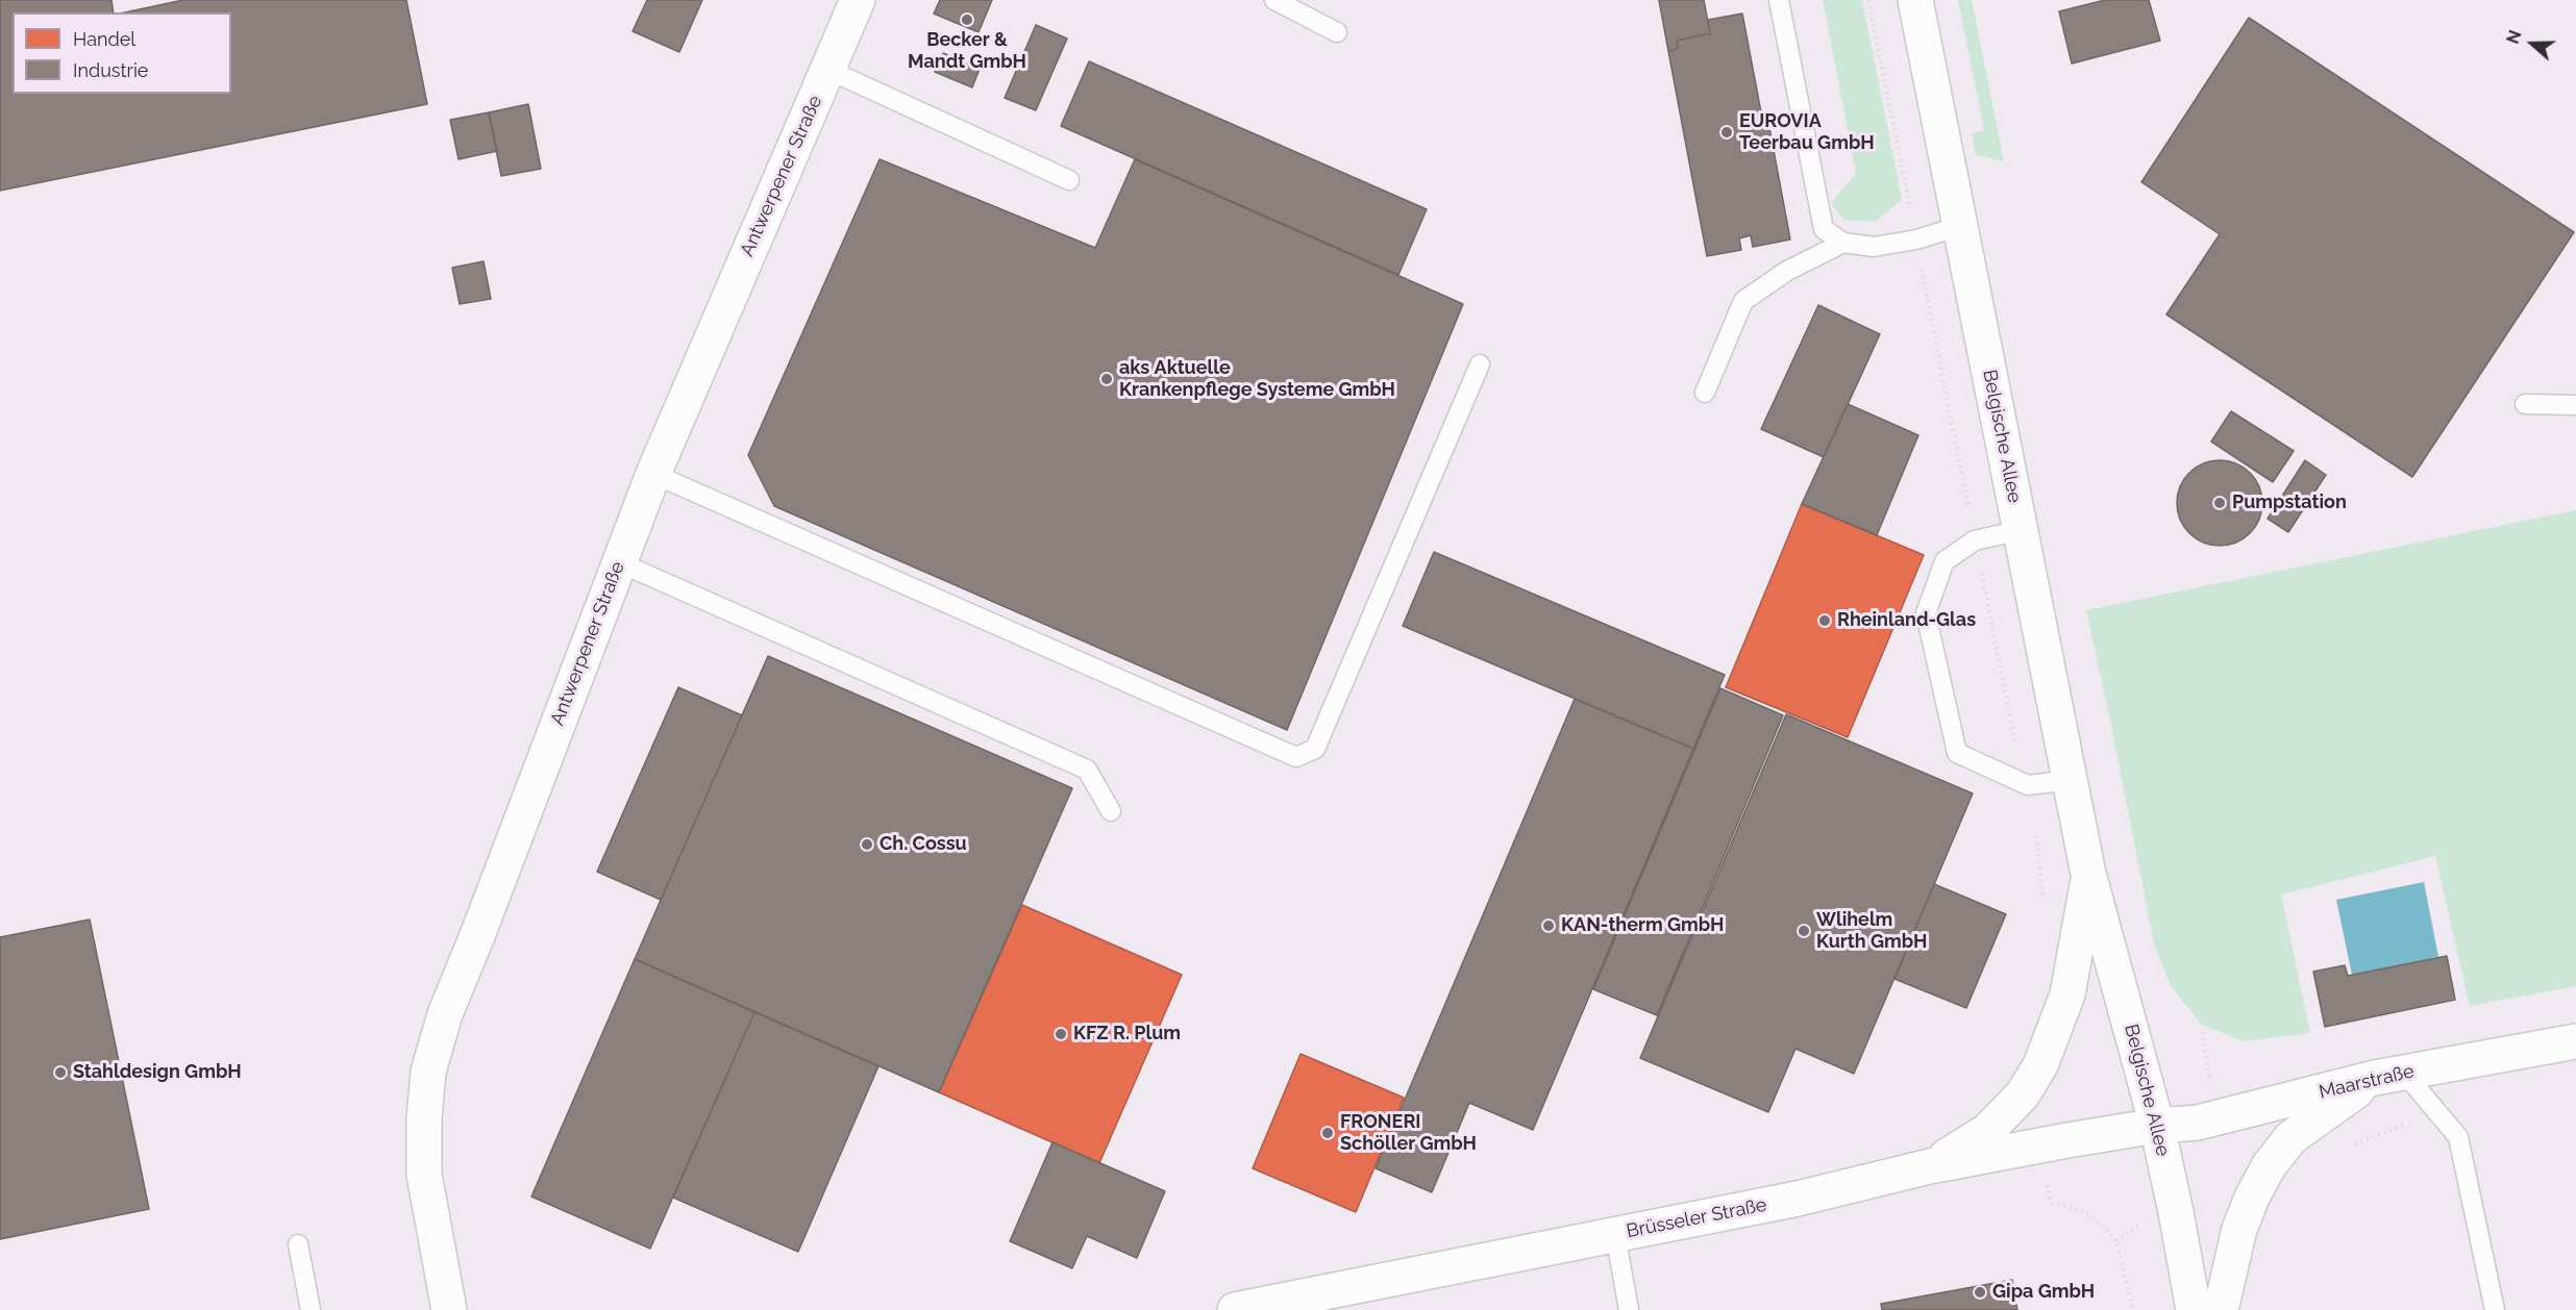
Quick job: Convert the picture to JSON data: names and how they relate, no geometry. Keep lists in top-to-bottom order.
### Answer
{
  "streets": {
    "street": [
      "Antwerpener Straße",
      "Belgische Allee",
      "Maarstraße",
      "Brüsseler Straße"
    ]
  },
  "crossings": [
    ["Belgische Allee", "Maarstraße"],
    ["Belgische Allee", "Brüsseler Straße"],
    ["Maarstraße", "Brüsseler Straße"]
  ],
  "places": [
    "Becker & Mandt GmbH",
    "EUROVIA Teerbau GmbH",
    "aks Aktuelle Krankenpflege Systeme GmbH",
    "Pumpstation",
    "Rheinland-Glas",
    "Ch. Cossu",
    "KAN-therm GmbH",
    "Wlihelm Kurth GmbH",
    "KFZ R. Plum",
    "Stahldesign GmbH",
    "FRONERI Schöller GmbH",
    "Gipa GmbH"
  ],
  "legend": ["Handel", "Industrie"],
  "north": "left"
}
